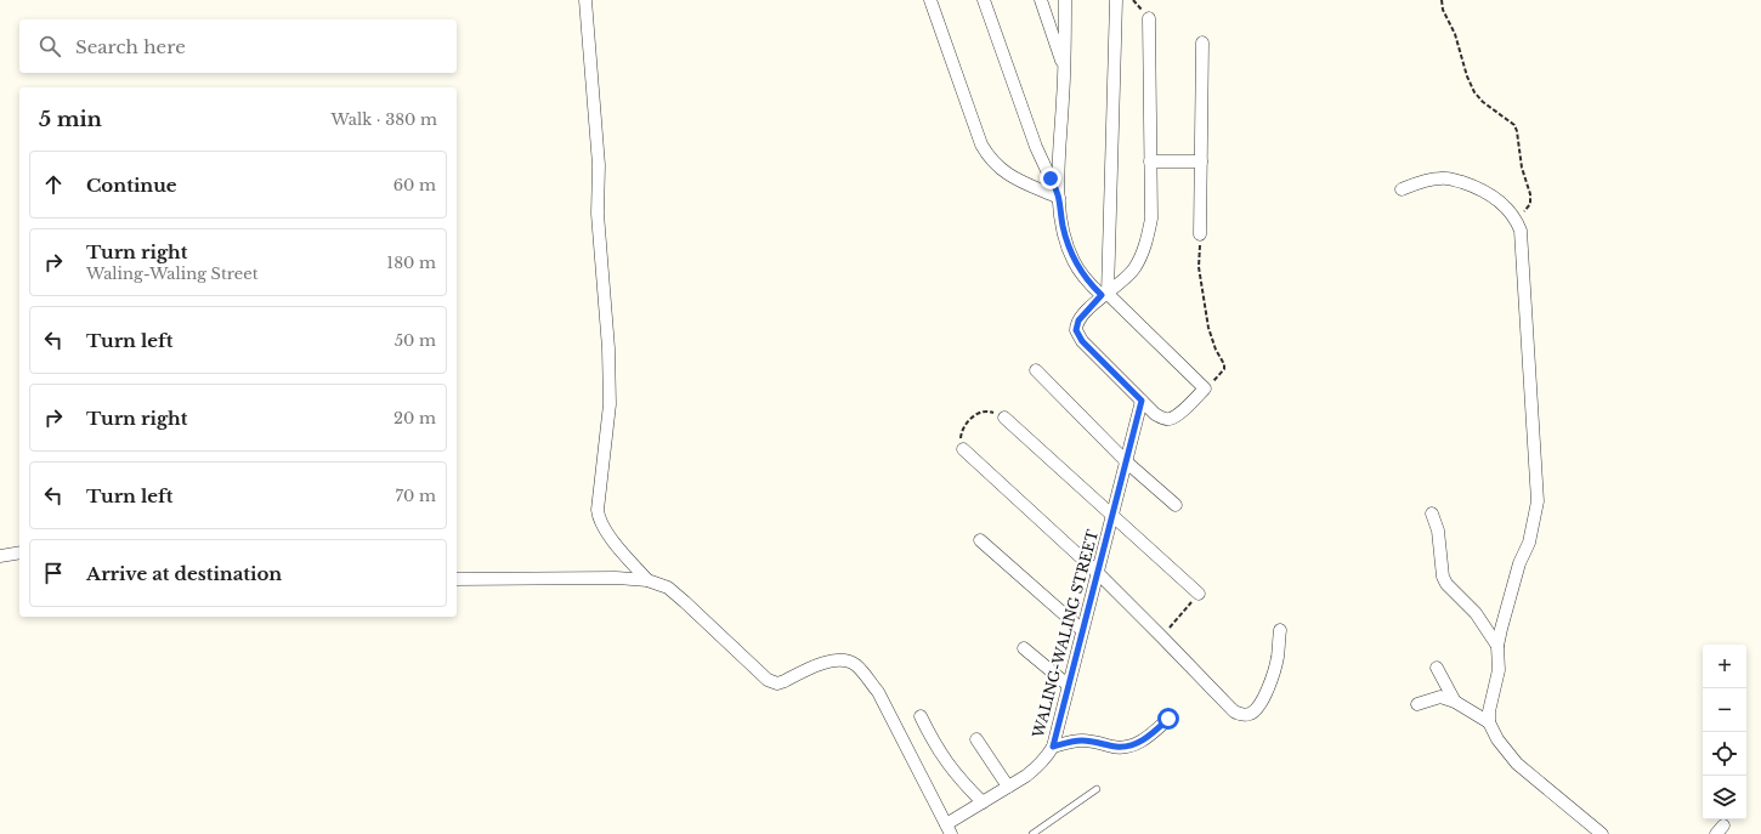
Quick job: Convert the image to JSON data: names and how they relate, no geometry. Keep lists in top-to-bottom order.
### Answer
{
  "streets": {
    "street": ["WALING-WALING STREET"]
  },
  "page": {
    "search": "Search here",
    "heading": ["5 min", "Walk · 380 m"],
    "list": [
      ["Continue", "60 m"],
      ["Turn right", "Waling-Waling Street", "180 m"],
      ["Turn left", "50 m"],
      ["Turn right", "20 m"],
      ["Turn left", "70 m"],
      "Arrive at destination"
    ],
    "map_buttons": ["+", "−"]
  }
}
